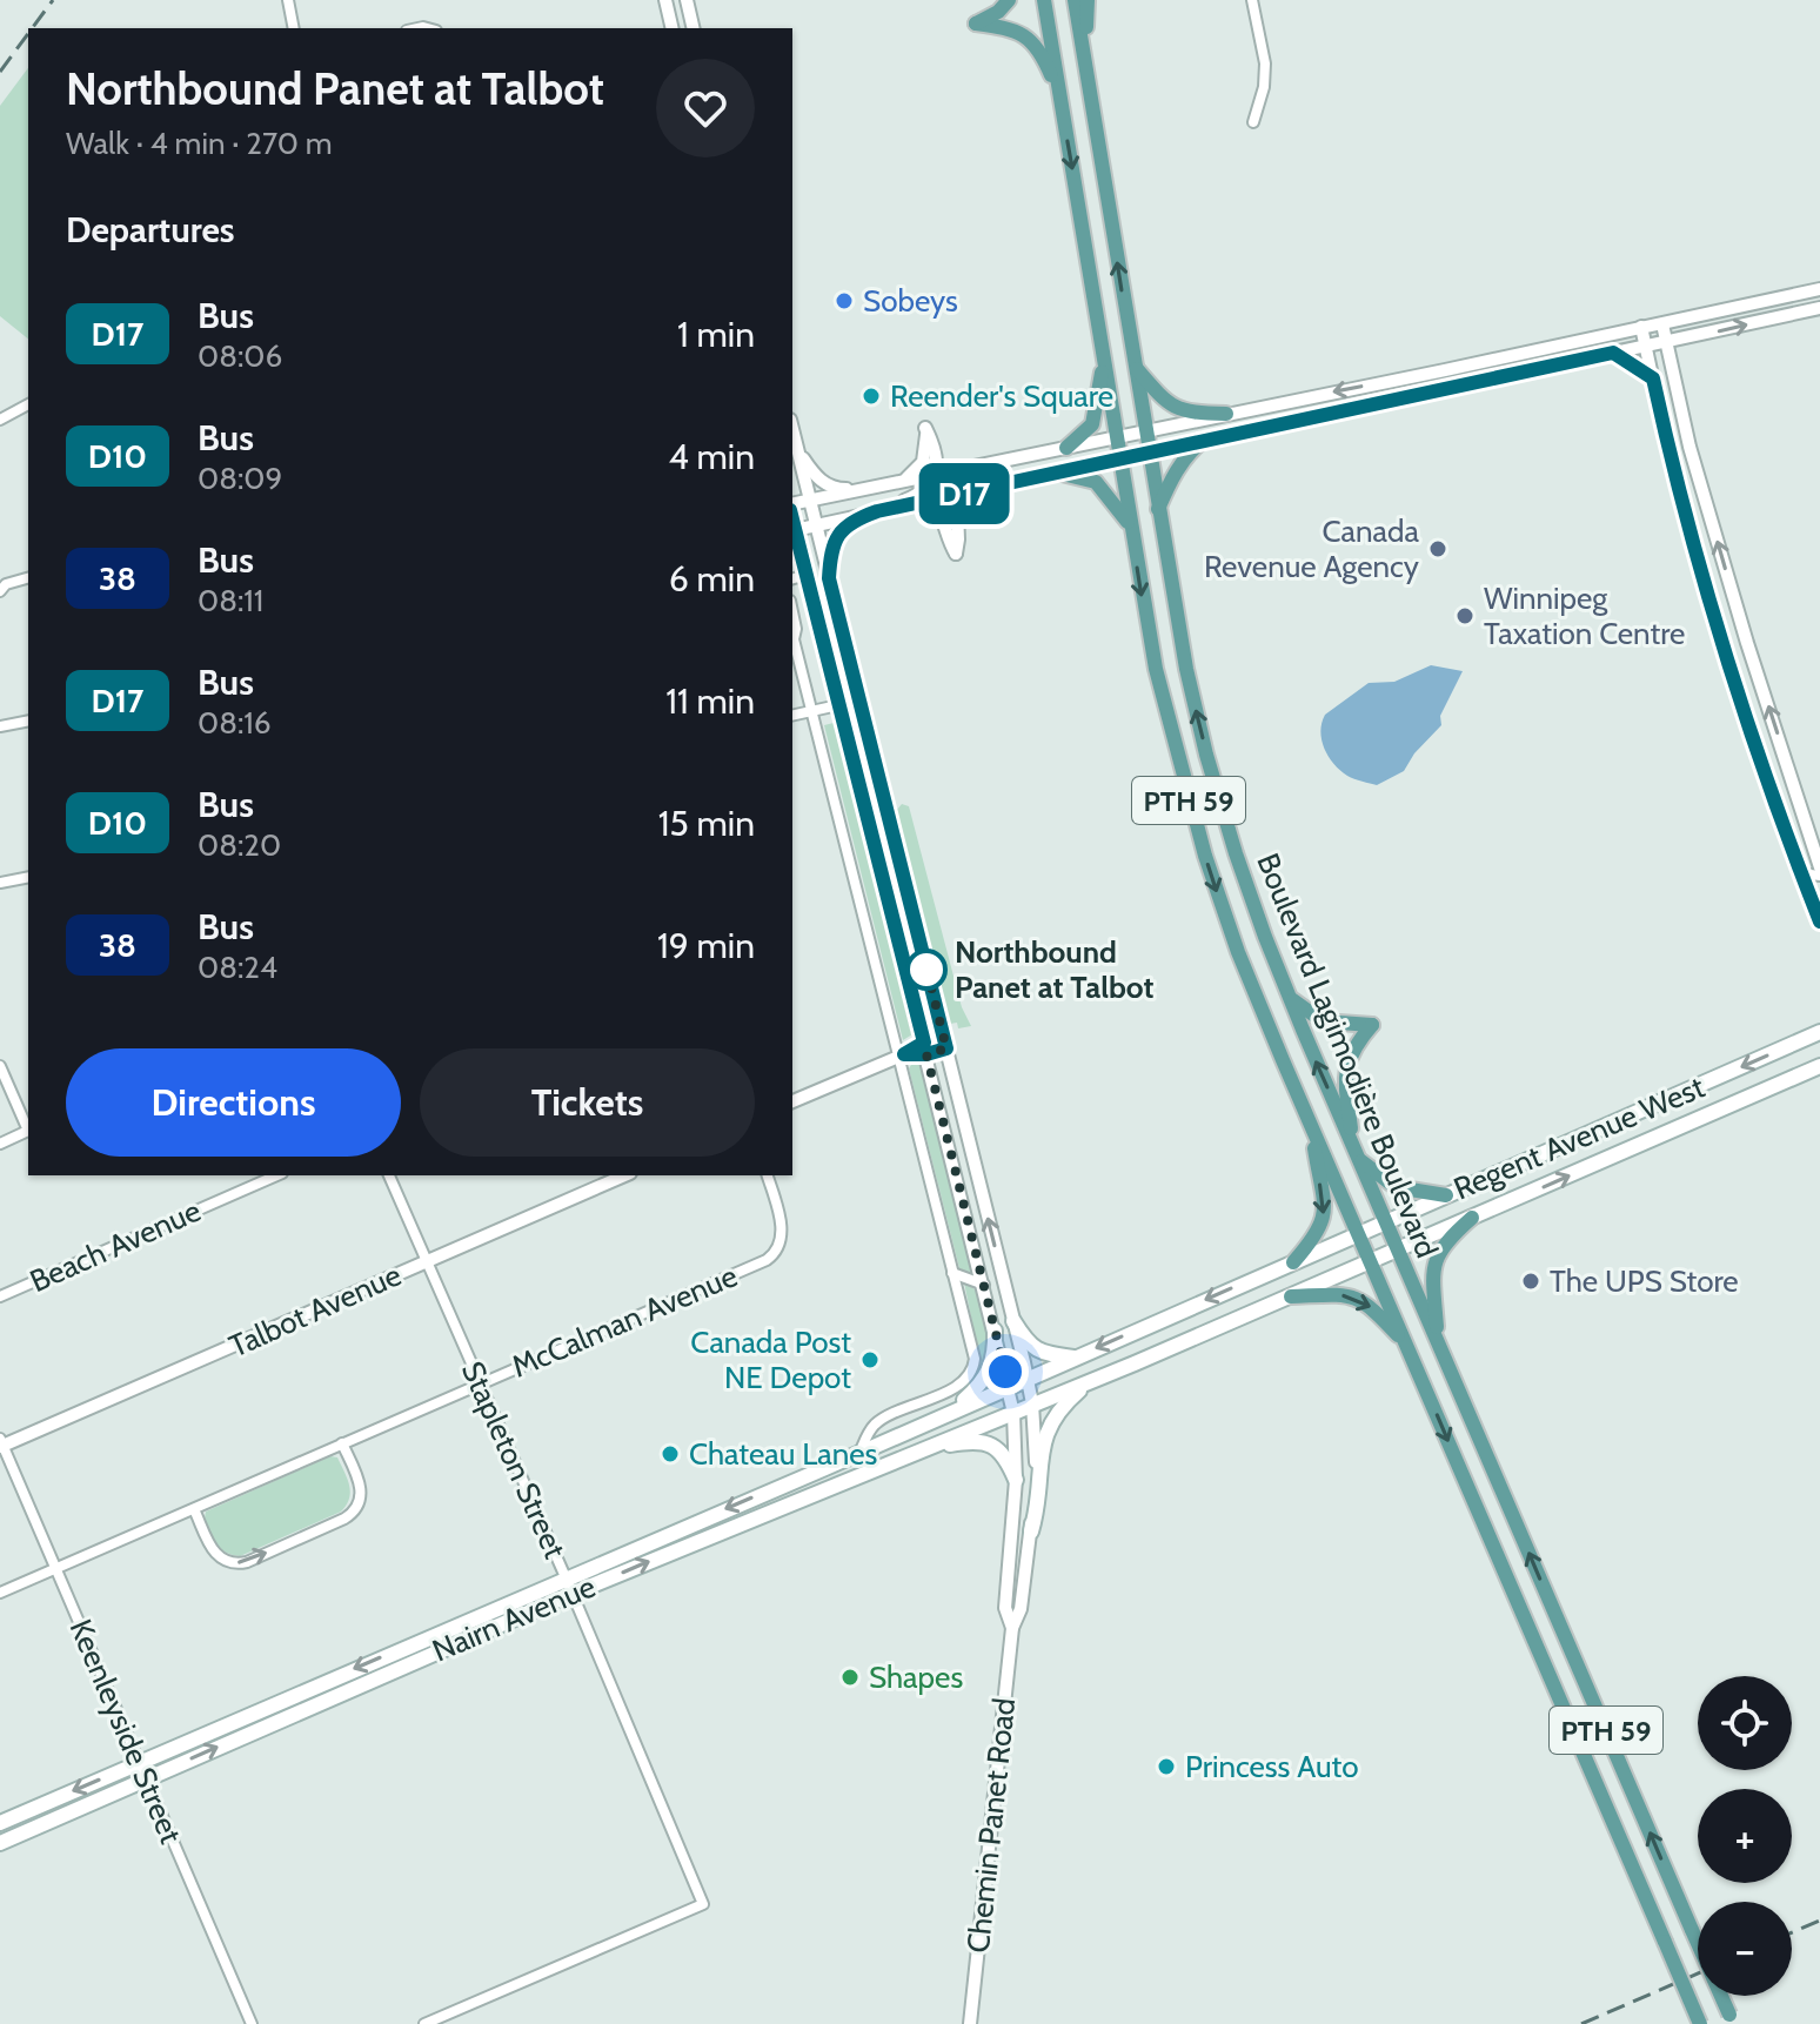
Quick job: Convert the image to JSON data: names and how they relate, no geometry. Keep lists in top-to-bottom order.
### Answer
{
  "streets": {
    "main road": [
      "PTH 59",
      "Boulevard Lagimodière Boulevard",
      "Regent Avenue West",
      "Nairn Avenue"
    ],
    "street": [
      "Beach Avenue",
      "Talbot Avenue",
      "McCalman Avenue",
      "Stapleton Street",
      "Keenleyside Street",
      "Chemin Panet Road"
    ]
  },
  "crossings": [
    ["Boulevard Lagimodière Boulevard", "Regent Avenue West"],
    ["Regent Avenue West", "Nairn Avenue"],
    ["Regent Avenue West", "Chemin Panet Road"],
    ["Talbot Avenue", "Stapleton Street"],
    ["Talbot Avenue", "Keenleyside Street"],
    ["McCalman Avenue", "Stapleton Street"],
    ["McCalman Avenue", "Keenleyside Street"],
    ["Stapleton Street", "Nairn Avenue"],
    ["Nairn Avenue", "Keenleyside Street"],
    ["Nairn Avenue", "Chemin Panet Road"]
  ],
  "places": [
    "Sobeys",
    "Reender's Square",
    "Canada Revenue Agency",
    "Winnipeg Taxation Centre",
    "Northbound Panet at Talbot",
    "The UPS Store",
    "Canada Post NE Depot",
    "Chateau Lanes",
    "Shapes",
    "Princess Auto"
  ],
  "lines": ["bus line D17"],
  "page": {
    "on_map": "D17",
    "heading": [
      ["Northbound Panet at Talbot", "Walk · 4 min · 270 m"],
      "Departures"
    ],
    "list": [
      {
        "mark": "D17",
        "name": "Bus",
        "note": "08:06",
        "value": "1 min"
      },
      {
        "mark": "D10",
        "name": "Bus",
        "note": "08:09",
        "value": "4 min"
      },
      {
        "mark": "38",
        "name": "Bus",
        "note": "08:11",
        "value": "6 min"
      },
      {
        "mark": "D17",
        "name": "Bus",
        "note": "08:16",
        "value": "11 min"
      },
      {
        "mark": "D10",
        "name": "Bus",
        "note": "08:20",
        "value": "15 min"
      },
      {
        "mark": "38",
        "name": "Bus",
        "note": "08:24",
        "value": "19 min"
      }
    ],
    "buttons": ["Directions", "Tickets"],
    "map_buttons": ["+", "−"]
  }
}
